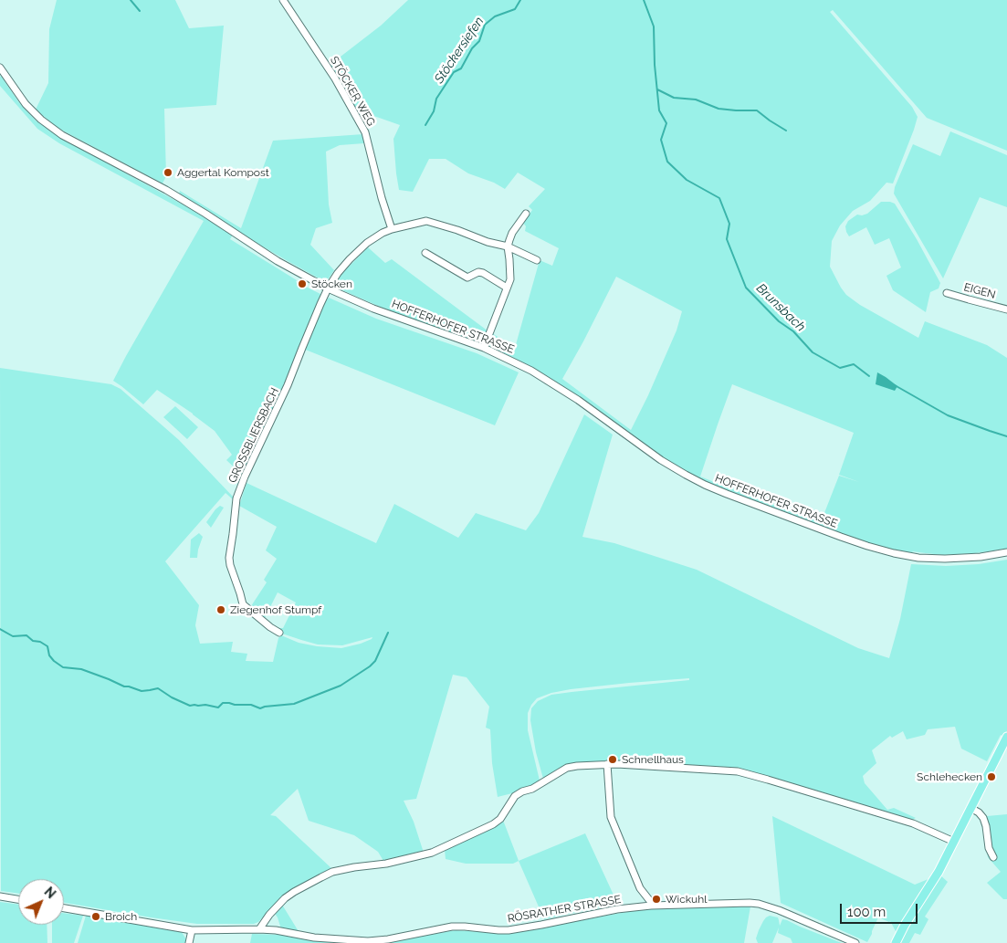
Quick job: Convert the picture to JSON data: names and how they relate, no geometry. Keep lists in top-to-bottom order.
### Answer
{
  "streets": {
    "street": [
      "STÖCKER WEG",
      "EIGEN",
      "HOFFERHOFER STRASSE",
      "GROSSBLIERSBACH",
      "RÖSRATHER STRASSE"
    ]
  },
  "crossings": [
    ["HOFFERHOFER STRASSE", "GROSSBLIERSBACH"]
  ],
  "water": ["Stöckersiefen", "Brunsbach"],
  "places": [
    "Aggertal Kompost",
    "Stöcken",
    "Ziegenhof Stumpf",
    "Schnellhaus",
    "Schlehecken",
    "Wickuhl",
    "Broich"
  ],
  "scale_bar": "100 m",
  "north": "top right"
}
